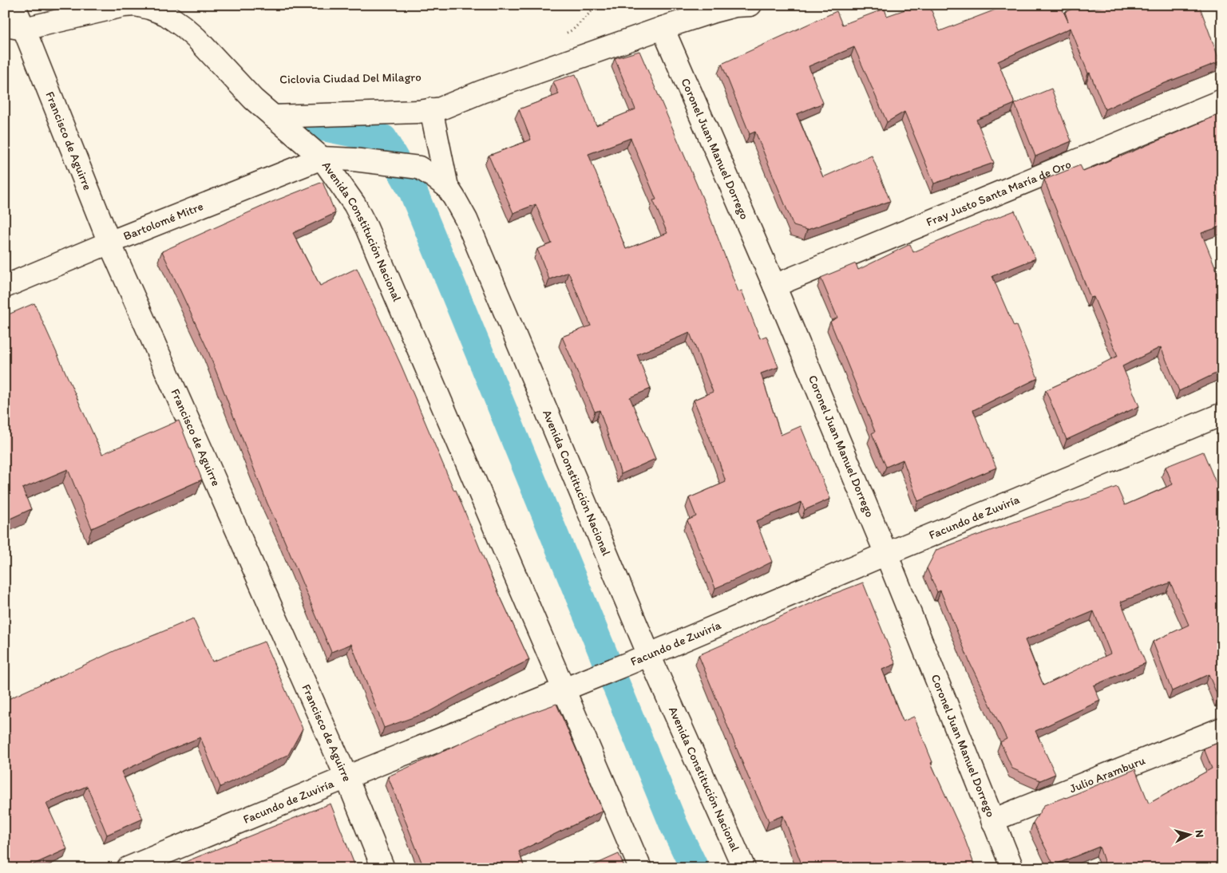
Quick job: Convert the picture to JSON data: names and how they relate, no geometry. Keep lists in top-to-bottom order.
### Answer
{
  "streets": {
    "street": [
      "Francisco de Aguirre",
      "Coronel Juan Manuel Dorrego",
      "Fray Justo Santa María de Oro",
      "Bartolomé Mitre",
      "Avenida Constitución Nacional",
      "Facundo de Zuviría",
      "Julio Aramburu"
    ]
  },
  "crossings": [
    ["Francisco de Aguirre", "Bartolomé Mitre"],
    ["Francisco de Aguirre", "Facundo de Zuviría"],
    ["Coronel Juan Manuel Dorrego", "Fray Justo Santa María de Oro"],
    ["Coronel Juan Manuel Dorrego", "Facundo de Zuviría"],
    ["Coronel Juan Manuel Dorrego", "Julio Aramburu"],
    ["Bartolomé Mitre", "Avenida Constitución Nacional"],
    ["Avenida Constitución Nacional", "Facundo de Zuviría"]
  ],
  "north": "right"
}
